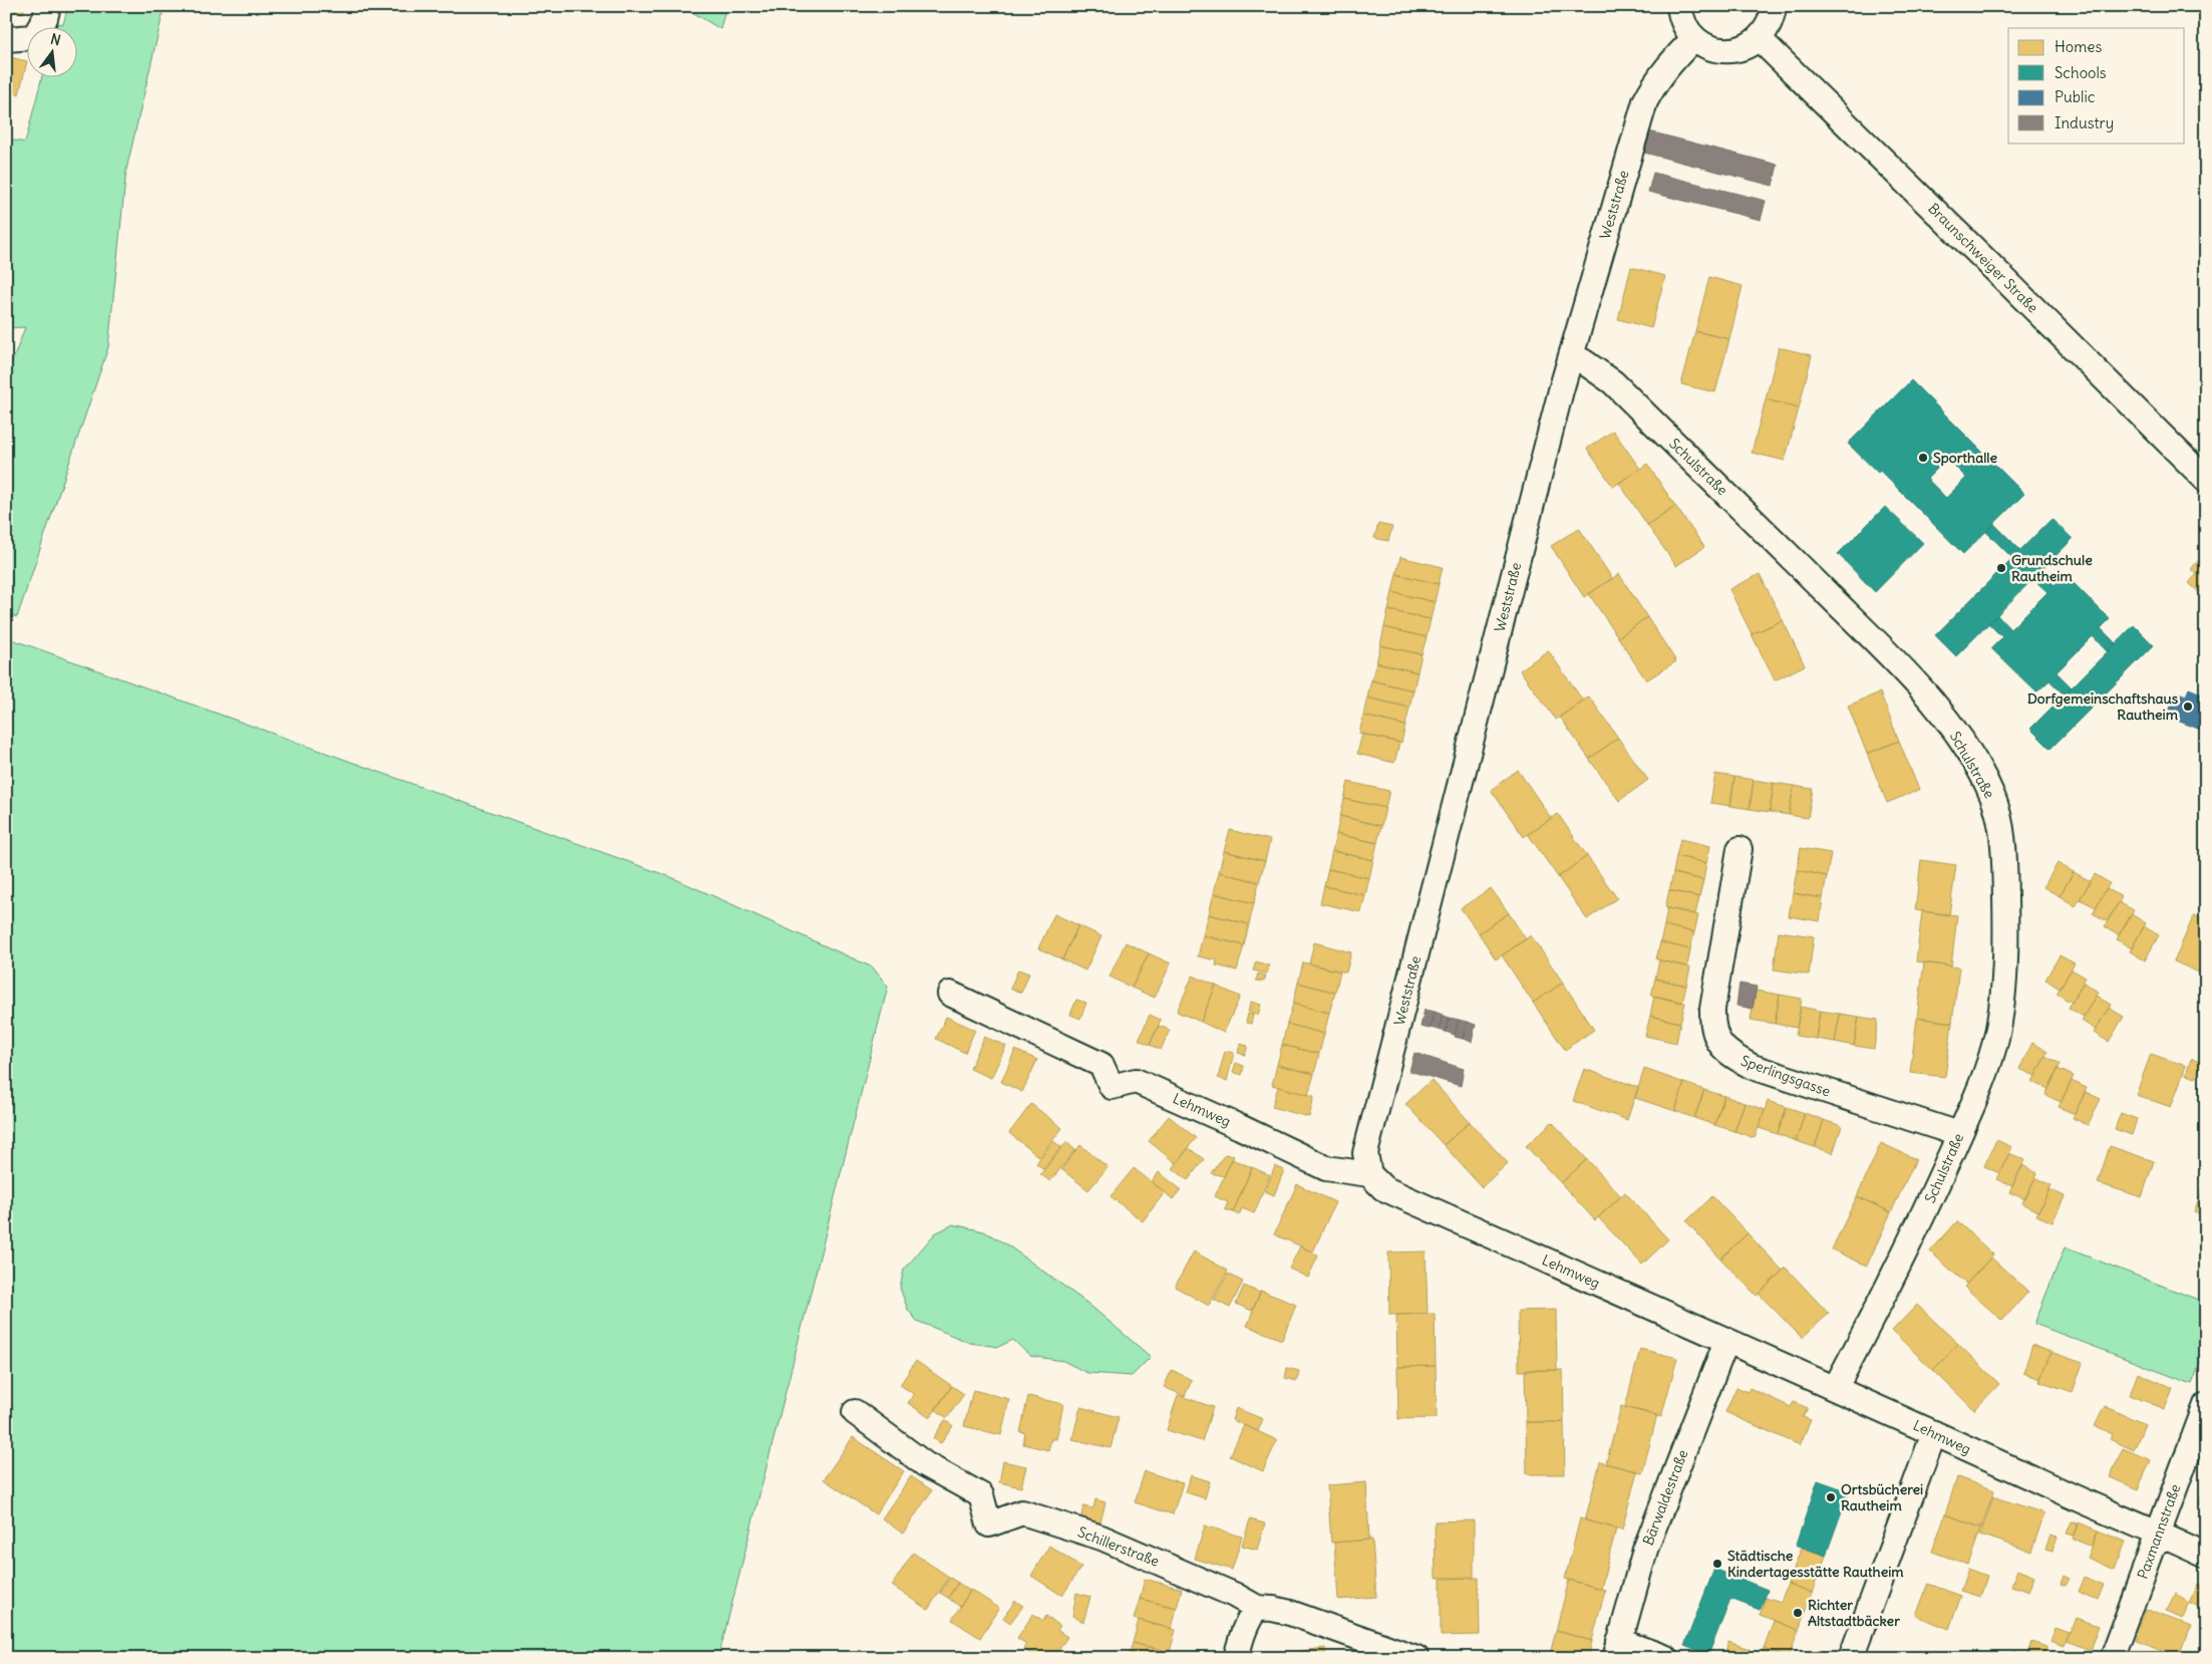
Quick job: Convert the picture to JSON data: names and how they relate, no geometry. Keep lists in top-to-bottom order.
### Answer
{
  "streets": {
    "street": [
      "Weststraße",
      "Braunschweiger Straße",
      "Schulstraße",
      "Sperlingsgasse",
      "Lehmweg",
      "Bärwaldestraße",
      "Paxmannstraße",
      "Schillerstraße"
    ]
  },
  "crossings": [
    ["Weststraße", "Schulstraße"],
    ["Weststraße", "Lehmweg"],
    ["Schulstraße", "Sperlingsgasse"],
    ["Schulstraße", "Lehmweg"],
    ["Lehmweg", "Bärwaldestraße"],
    ["Lehmweg", "Paxmannstraße"]
  ],
  "places": [
    "Sporthalle",
    "Grundschule Rautheim",
    "Dorfgemeinschaftshaus Rautheim",
    "Ortsbücherei Rautheim",
    "Städtische Kindertagesstätte Rautheim",
    "Richter Altstadtbäcker"
  ],
  "legend": [
    "Homes",
    "Schools",
    "Public",
    "Industry"
  ],
  "north": "top"
}
